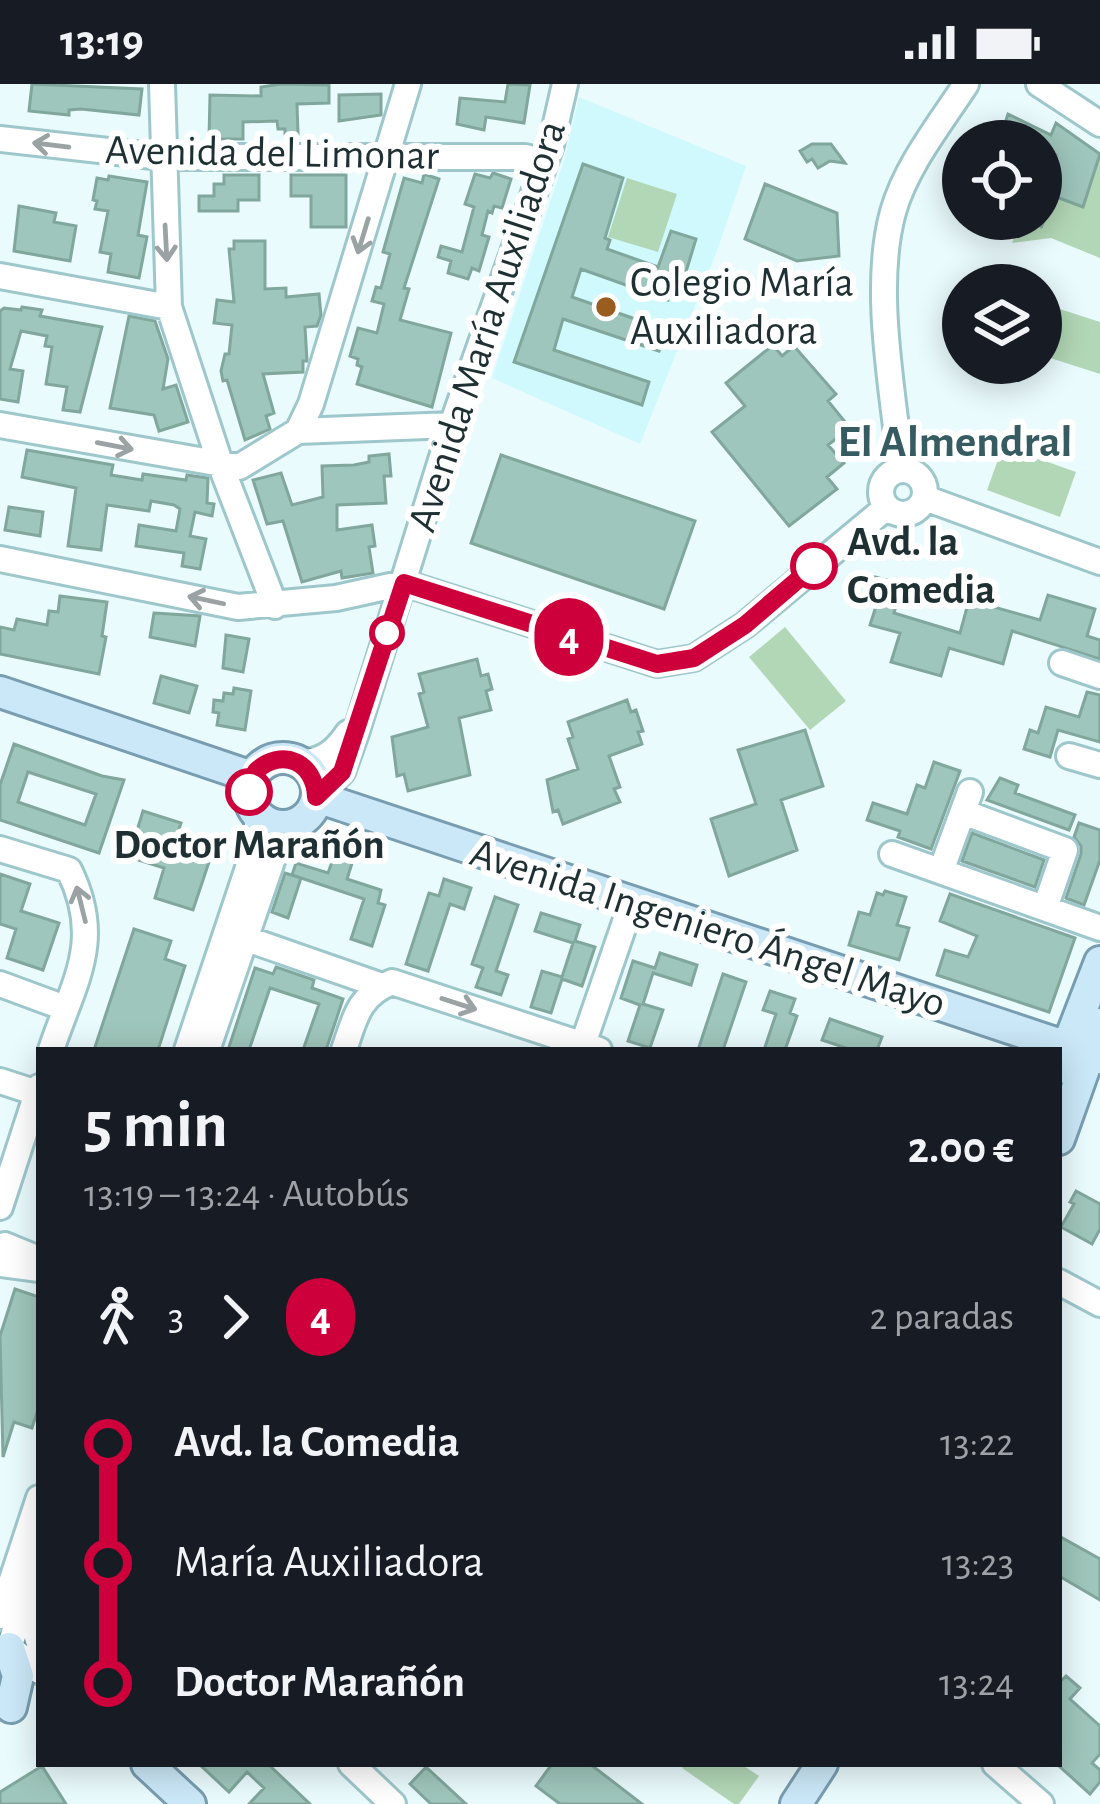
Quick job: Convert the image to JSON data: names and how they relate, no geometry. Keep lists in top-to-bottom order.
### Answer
{
  "streets": {
    "main road": ["Avenida Ingeniero Ángel Mayo"],
    "street": ["Avenida del Limonar", "Avenida María Auxiliadora"]
  },
  "crossings": [
    ["Avenida del Limonar", "Avenida María Auxiliadora"],
    ["Avenida María Auxiliadora", "Avenida Ingeniero Ángel Mayo"]
  ],
  "districts": ["El Almendral"],
  "places": ["Colegio María Auxiliadora", "Avd. la Comedia", "Doctor Marañón"],
  "lines": ["bus line 4"],
  "page": {
    "status": "13:19",
    "on_map": "4",
    "heading": ["5 min", "13:19 – 13:24 · Autobús", "2.00 €"],
    "legs": ["3", "4", "2 paradas"],
    "list": [
      {
        "name": "Avd. la Comedia",
        "value": "13:22"
      },
      {
        "name": "María Auxiliadora",
        "value": "13:23"
      },
      {
        "name": "Doctor Marañón",
        "value": "13:24"
      }
    ]
  }
}
